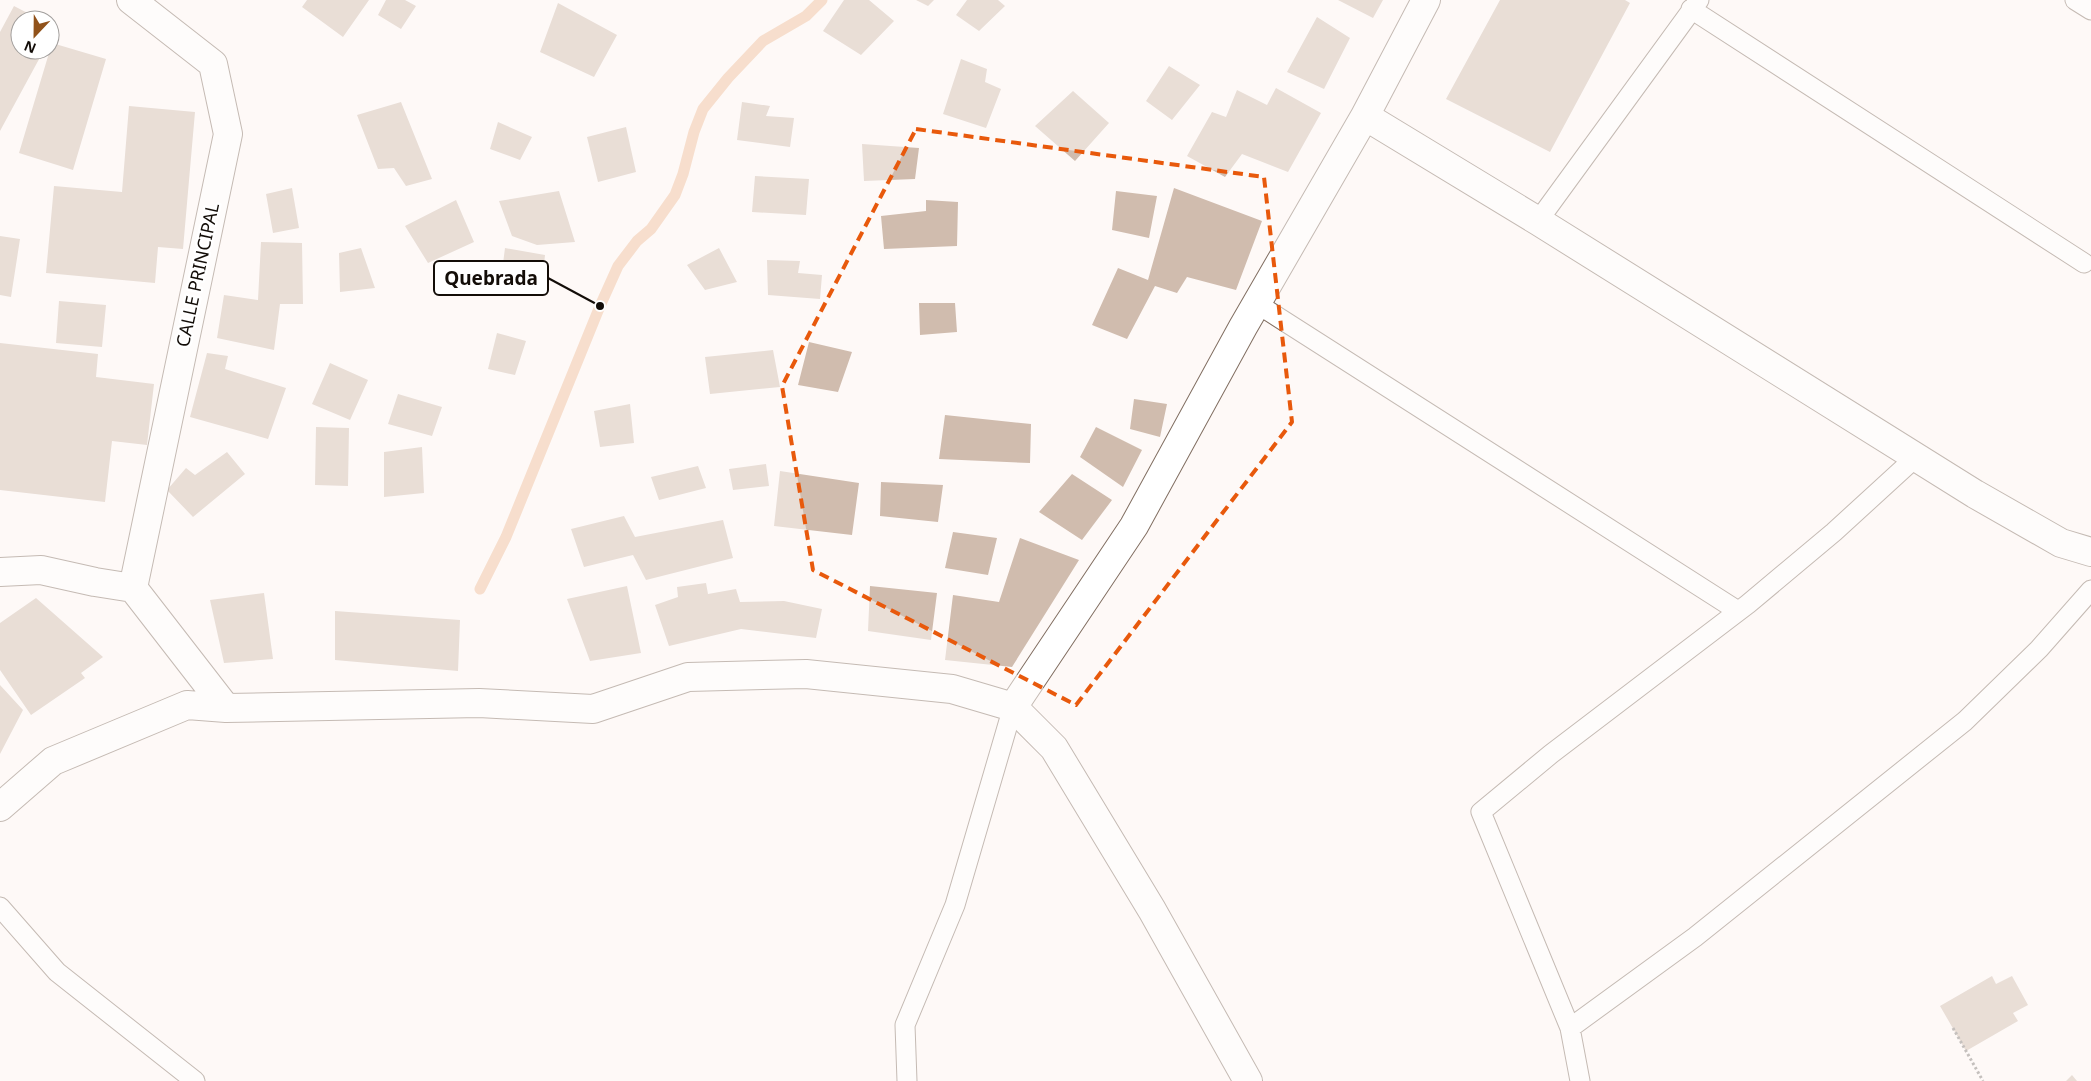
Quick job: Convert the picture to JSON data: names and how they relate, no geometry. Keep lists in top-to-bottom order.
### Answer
{
  "streets": {
    "street": ["CALLE PRINCIPAL"]
  },
  "places": ["Quebrada"],
  "north": "bottom"
}
